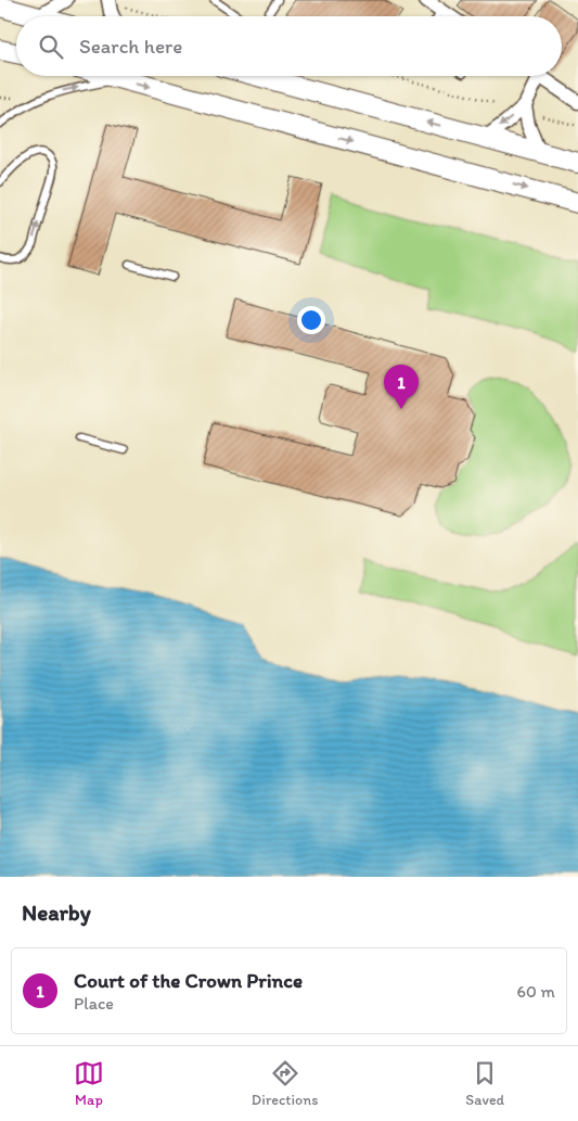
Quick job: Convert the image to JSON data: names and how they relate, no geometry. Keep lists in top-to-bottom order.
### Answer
{
  "page": {
    "search": "Search here",
    "pins": "1",
    "heading": "Nearby",
    "list": [
      {
        "mark": "1",
        "name": "Court of the Crown Prince",
        "note": "Place",
        "value": "60 m"
      }
    ],
    "nav": ["Map", "Directions", "Saved"]
  }
}
